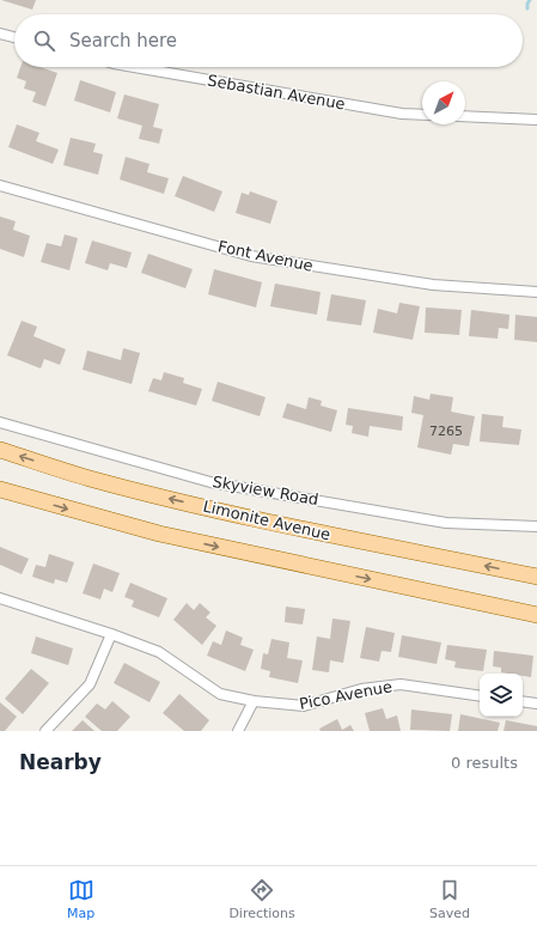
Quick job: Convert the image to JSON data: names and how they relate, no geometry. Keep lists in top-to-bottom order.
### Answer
{
  "streets": {
    "main road": ["Limonite Avenue"],
    "street": [
      "Sebastian Avenue",
      "Font Avenue",
      "Skyview Road",
      "Pico Avenue"
    ]
  },
  "house_numbers": ["7265"],
  "north": "top right",
  "page": {
    "search": "Search here",
    "heading": ["Nearby", "0 results"],
    "nav": ["Map", "Directions", "Saved"]
  }
}
